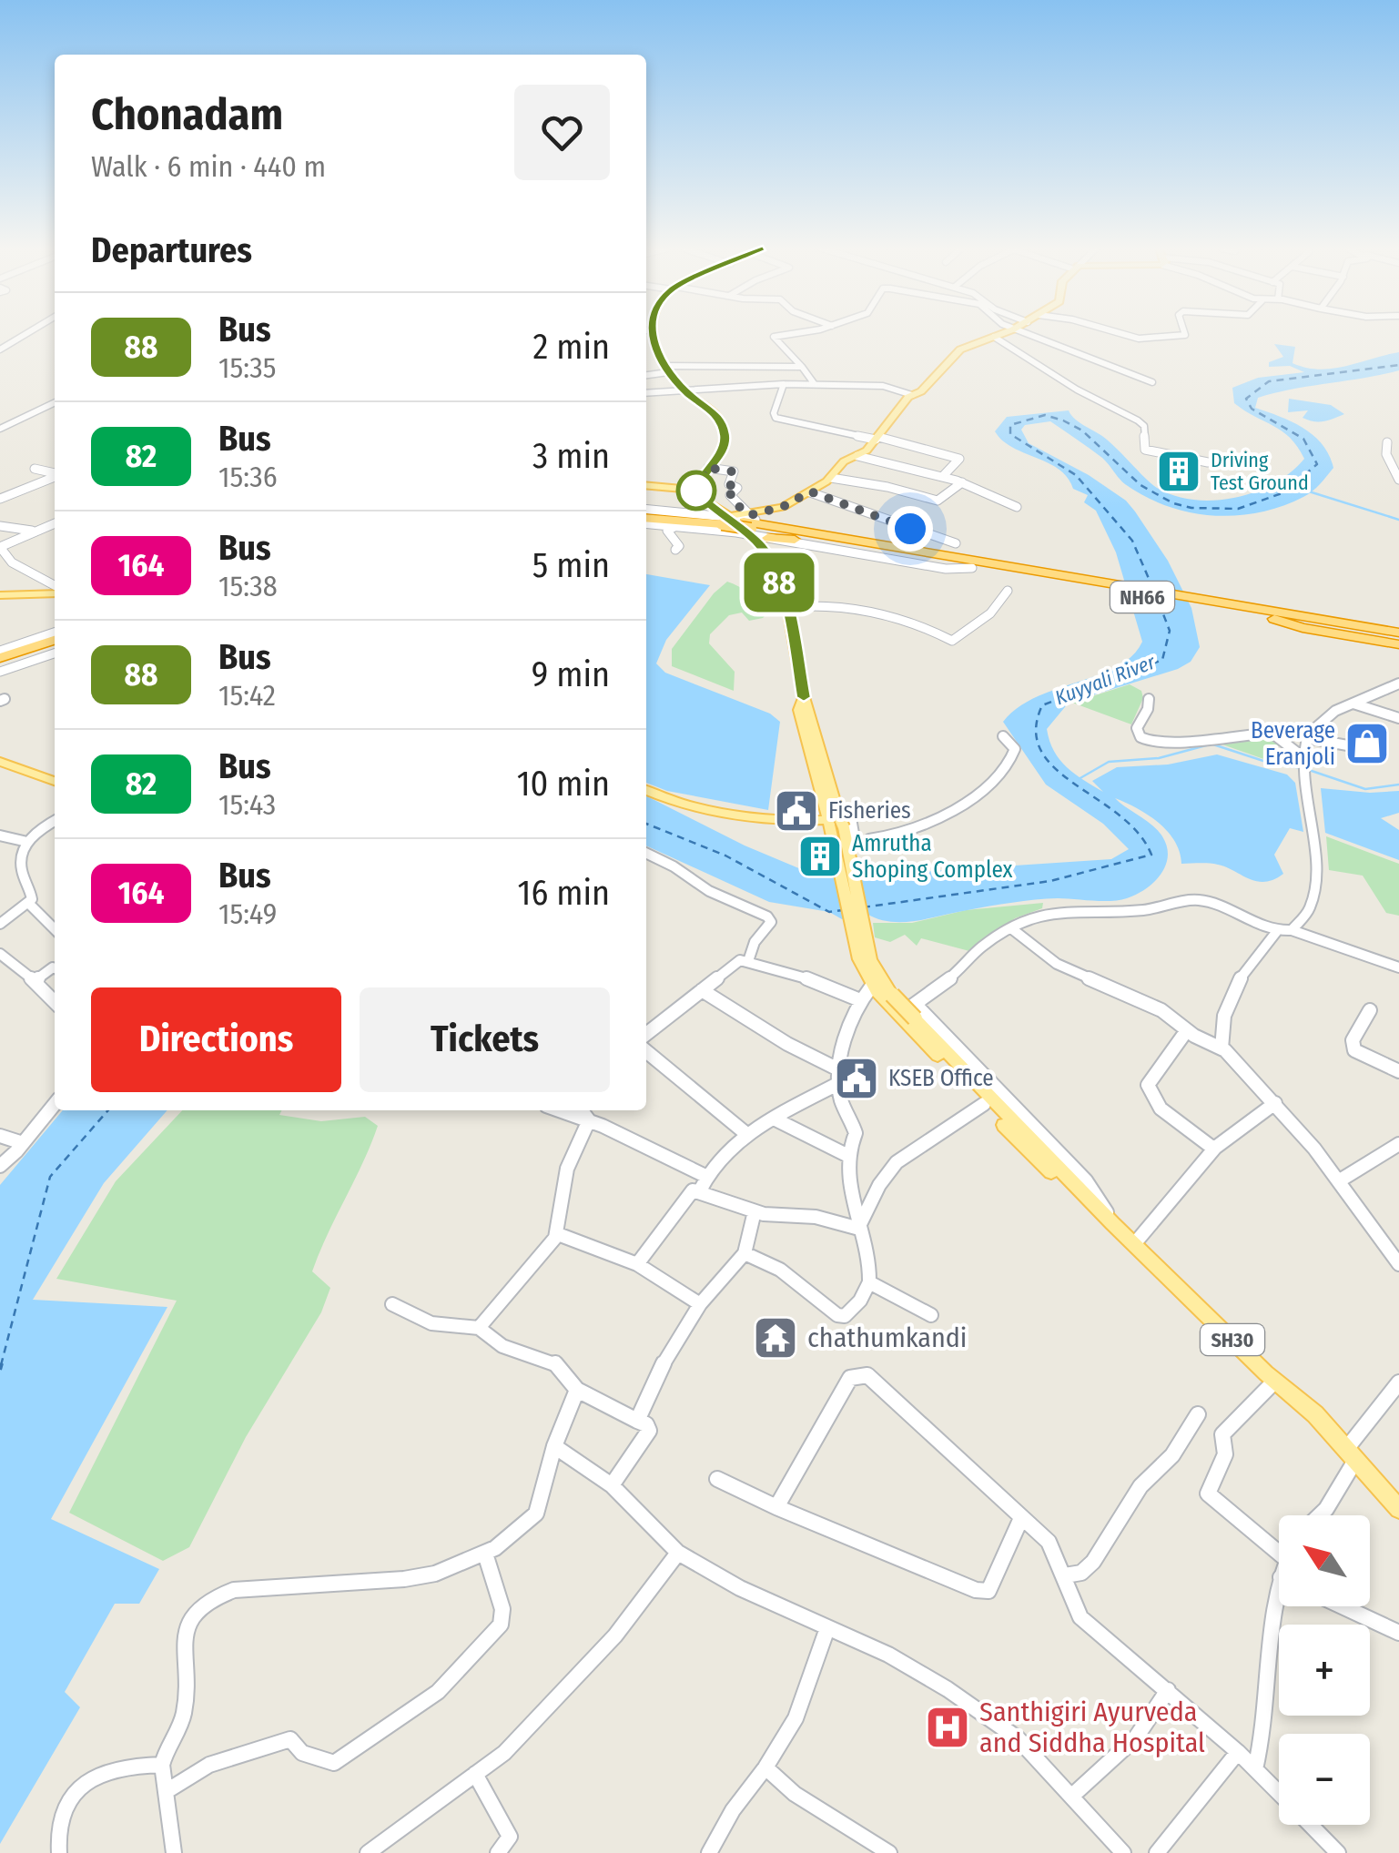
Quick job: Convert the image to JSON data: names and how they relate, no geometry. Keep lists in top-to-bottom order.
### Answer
{
  "streets": {
    "highway": ["NH66"],
    "main road": ["SH30"]
  },
  "crossings": [
    ["NH66", "SH30"]
  ],
  "water": ["Kuyyali River"],
  "places": {
    "building": ["Driving Test Ground", "Amrutha Shoping Complex"],
    "shop": ["Beverage Eranjoli"],
    "public building": ["Fisheries", "KSEB Office"],
    "temple": ["chathumkandi"],
    "hospital": ["Santhigiri Ayurveda and Siddha Hospital"]
  },
  "lines": ["bus line 88"],
  "north": "top left",
  "page": {
    "on_map": "88",
    "heading": [
      ["Chonadam", "Walk · 6 min · 440 m"],
      "Departures"
    ],
    "list": [
      {
        "mark": "88",
        "name": "Bus",
        "note": "15:35",
        "value": "2 min"
      },
      {
        "mark": "82",
        "name": "Bus",
        "note": "15:36",
        "value": "3 min"
      },
      {
        "mark": "164",
        "name": "Bus",
        "note": "15:38",
        "value": "5 min"
      },
      {
        "mark": "88",
        "name": "Bus",
        "note": "15:42",
        "value": "9 min"
      },
      {
        "mark": "82",
        "name": "Bus",
        "note": "15:43",
        "value": "10 min"
      },
      {
        "mark": "164",
        "name": "Bus",
        "note": "15:49",
        "value": "16 min"
      }
    ],
    "buttons": ["Directions", "Tickets"],
    "map_buttons": ["+", "−"]
  }
}
